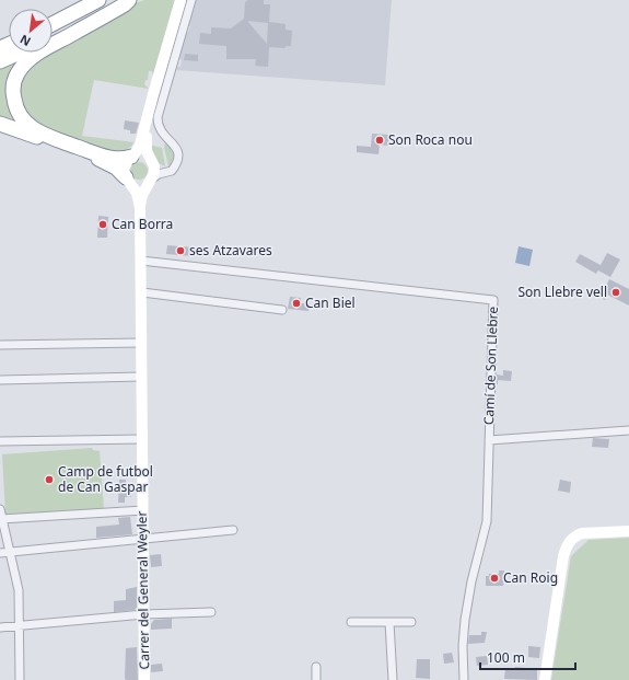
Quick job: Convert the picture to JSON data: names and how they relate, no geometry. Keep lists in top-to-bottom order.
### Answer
{
  "streets": {
    "street": ["Camí de Son Llebre", "Carrer del General Weyler"]
  },
  "crossings": [
    ["Camí de Son Llebre", "Carrer del General Weyler"]
  ],
  "places": [
    "Son Roca nou",
    "Can Borra",
    "ses Atzavares",
    "Son Llebre vell",
    "Can Biel",
    "Camp de futbol de Can Gaspar",
    "Can Roig"
  ],
  "scale_bar": "100 m",
  "north": "bottom left"
}
